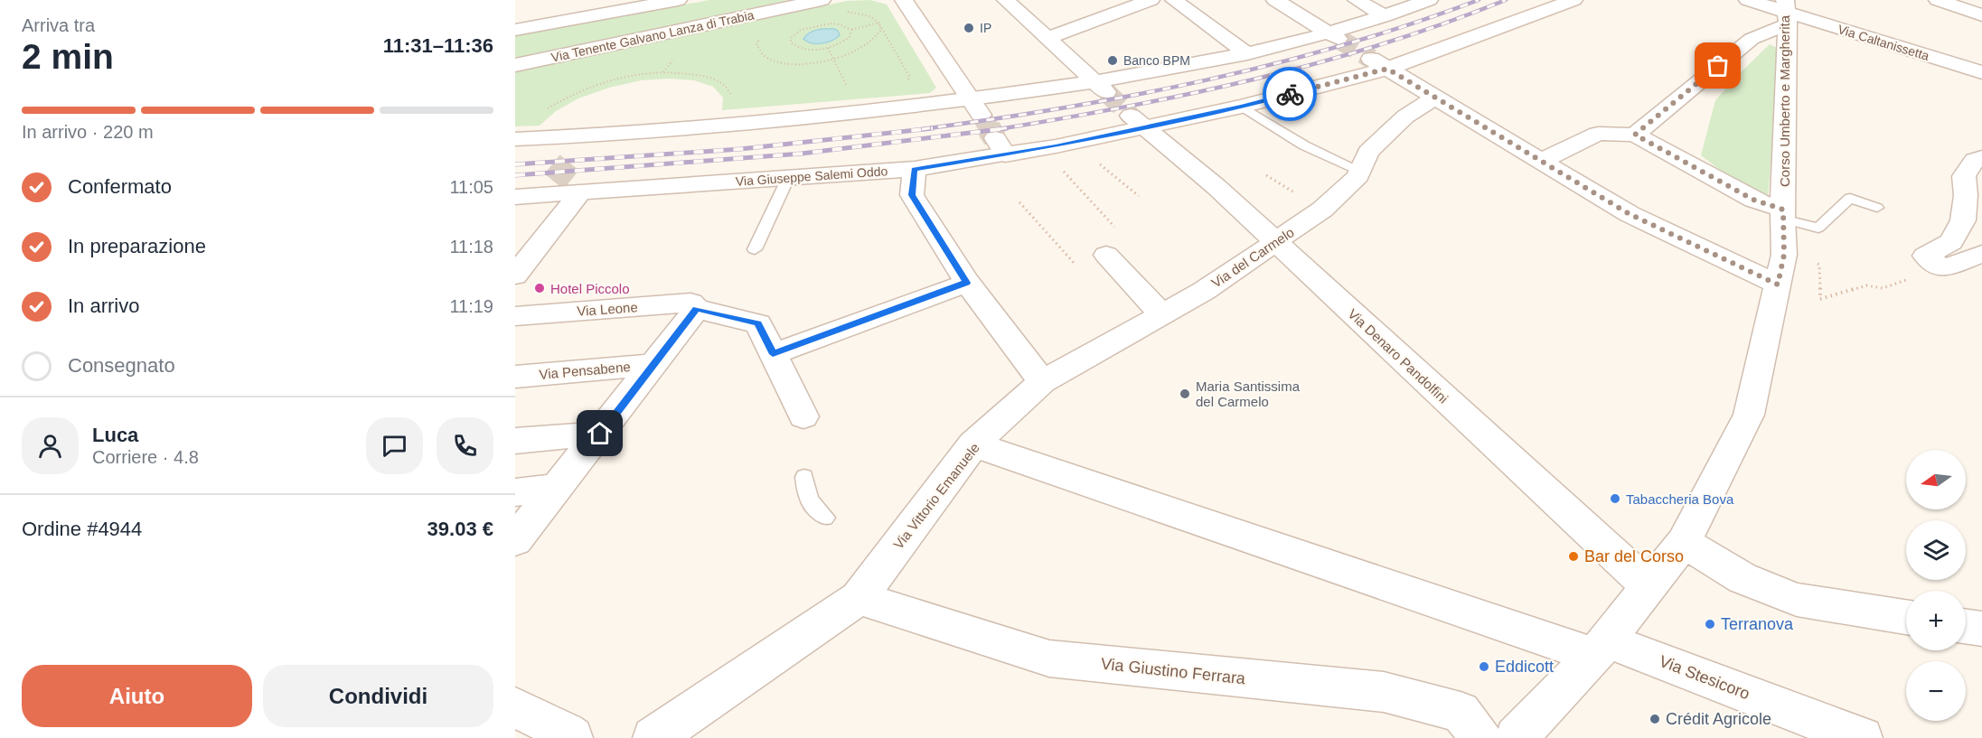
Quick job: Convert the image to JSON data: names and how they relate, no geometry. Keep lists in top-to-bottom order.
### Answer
{
  "streets": {
    "street": [
      "Via Tenente Galvano Lanza di Trabia",
      "Via Caltanissetta",
      "Corso Umberto e Margherita",
      "Via Giuseppe Salemi Oddo",
      "Via del Carmelo",
      "Via Leone",
      "Via Denaro Pandolfini",
      "Via Pensabene",
      "Via Vittorio Emanuele",
      "Via Giustino Ferrara",
      "Via Stesicoro"
    ]
  },
  "crossings": [
    ["Via Caltanissetta", "Corso Umberto e Margherita"],
    ["Corso Umberto e Margherita", "Via Denaro Pandolfini"],
    ["Corso Umberto e Margherita", "Via Stesicoro"],
    ["Via Giuseppe Salemi Oddo", "Via Denaro Pandolfini"],
    ["Via del Carmelo", "Via Denaro Pandolfini"],
    ["Via del Carmelo", "Via Vittorio Emanuele"],
    ["Via Vittorio Emanuele", "Via Giustino Ferrara"],
    ["Via Vittorio Emanuele", "Via Stesicoro"]
  ],
  "places": [
    "IP",
    "Banco BPM",
    "Hotel Piccolo",
    "Maria Santissima del Carmelo",
    "Tabaccheria Bova",
    "Bar del Corso",
    "Terranova",
    "Eddicott",
    "Crédit Agricole"
  ],
  "north": "left",
  "page": {
    "heading": ["2 min", "Arriva tra", "11:31–11:36"],
    "panel": [
      "Luca",
      "Corriere · 4.8",
      "Ordine #4944",
      "39.03 €"
    ],
    "bar": "In arrivo · 220 m",
    "list": [
      ["Confermato", "11:05"],
      ["In preparazione", "11:18"],
      ["In arrivo", "11:19"],
      "Consegnato"
    ],
    "map_buttons": ["+", "−"],
    "buttons": ["Aiuto", "Condividi"]
  }
}
